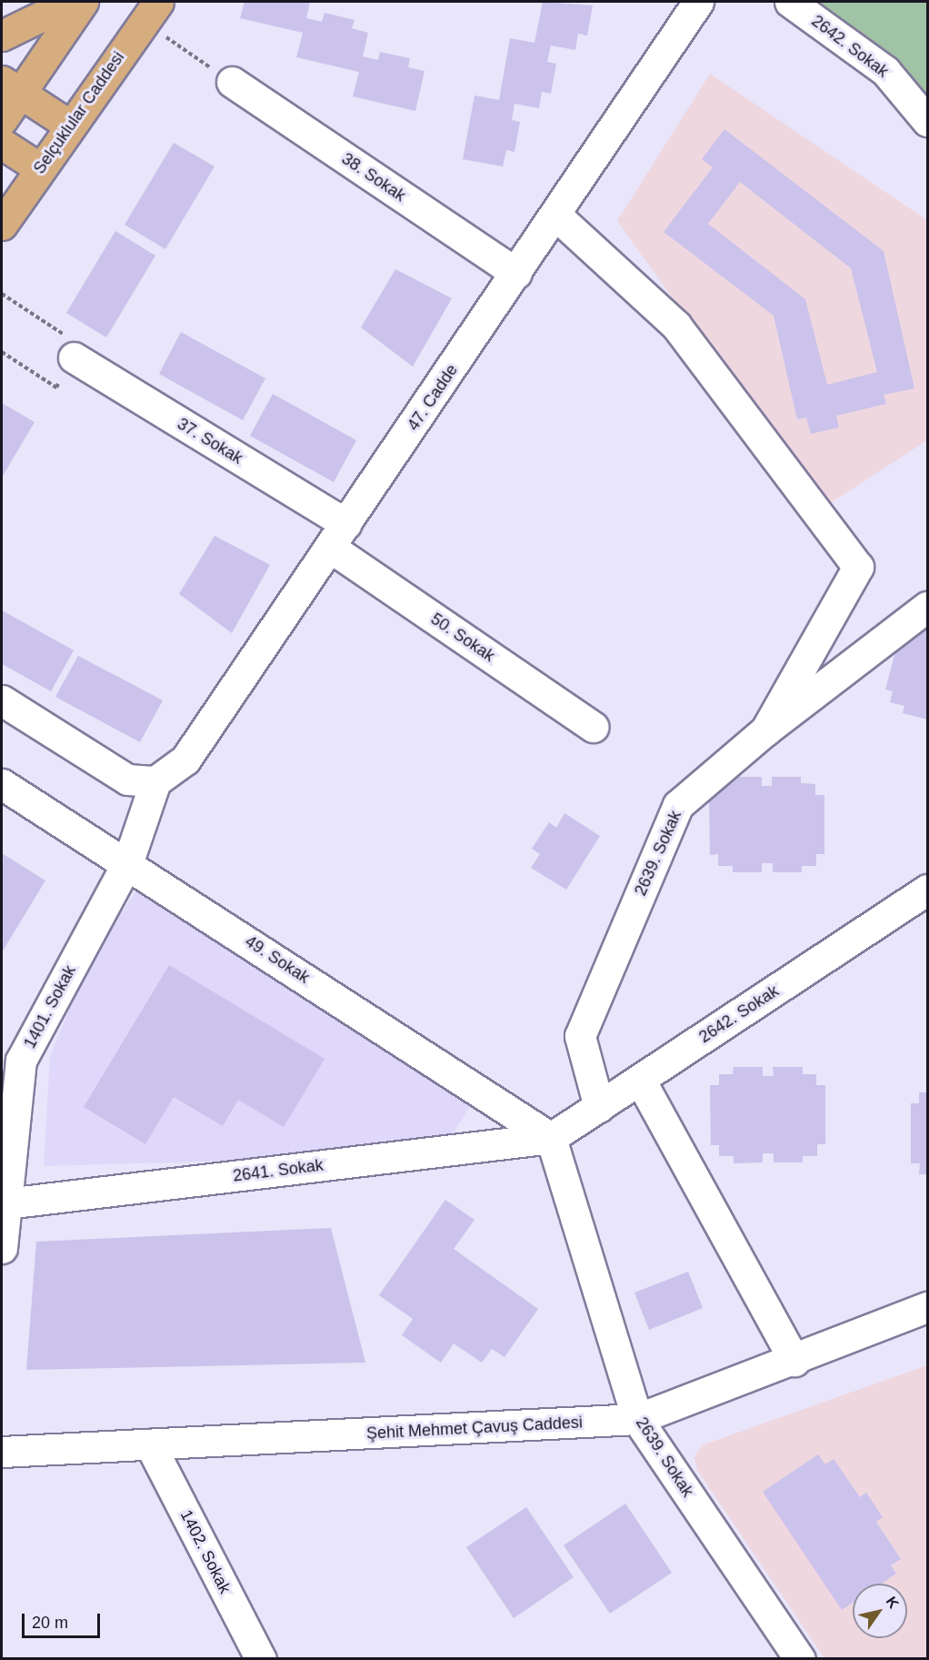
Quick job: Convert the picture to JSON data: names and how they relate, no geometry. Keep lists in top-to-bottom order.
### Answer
{
  "streets": {
    "main road": ["Selçuklular Caddesi"],
    "street": [
      "2642. Sokak",
      "38. Sokak",
      "47. Cadde",
      "37. Sokak",
      "50. Sokak",
      "2639. Sokak",
      "49. Sokak",
      "1401. Sokak",
      "2641. Sokak",
      "Şehit Mehmet Çavuş Caddesi",
      "1402. Sokak"
    ]
  },
  "crossings": [
    ["2642. Sokak", "2639. Sokak"],
    ["2642. Sokak", "49. Sokak"],
    ["2642. Sokak", "2641. Sokak"],
    ["38. Sokak", "47. Cadde"],
    ["47. Cadde", "37. Sokak"],
    ["47. Cadde", "50. Sokak"],
    ["47. Cadde", "1401. Sokak"],
    ["37. Sokak", "50. Sokak"],
    ["2639. Sokak", "49. Sokak"],
    ["2639. Sokak", "2641. Sokak"],
    ["2639. Sokak", "Şehit Mehmet Çavuş Caddesi"],
    ["49. Sokak", "1401. Sokak"],
    ["49. Sokak", "2641. Sokak"],
    ["1401. Sokak", "2641. Sokak"],
    ["Şehit Mehmet Çavuş Caddesi", "1402. Sokak"]
  ],
  "scale_bar": "20 m",
  "north": "top right"
}
